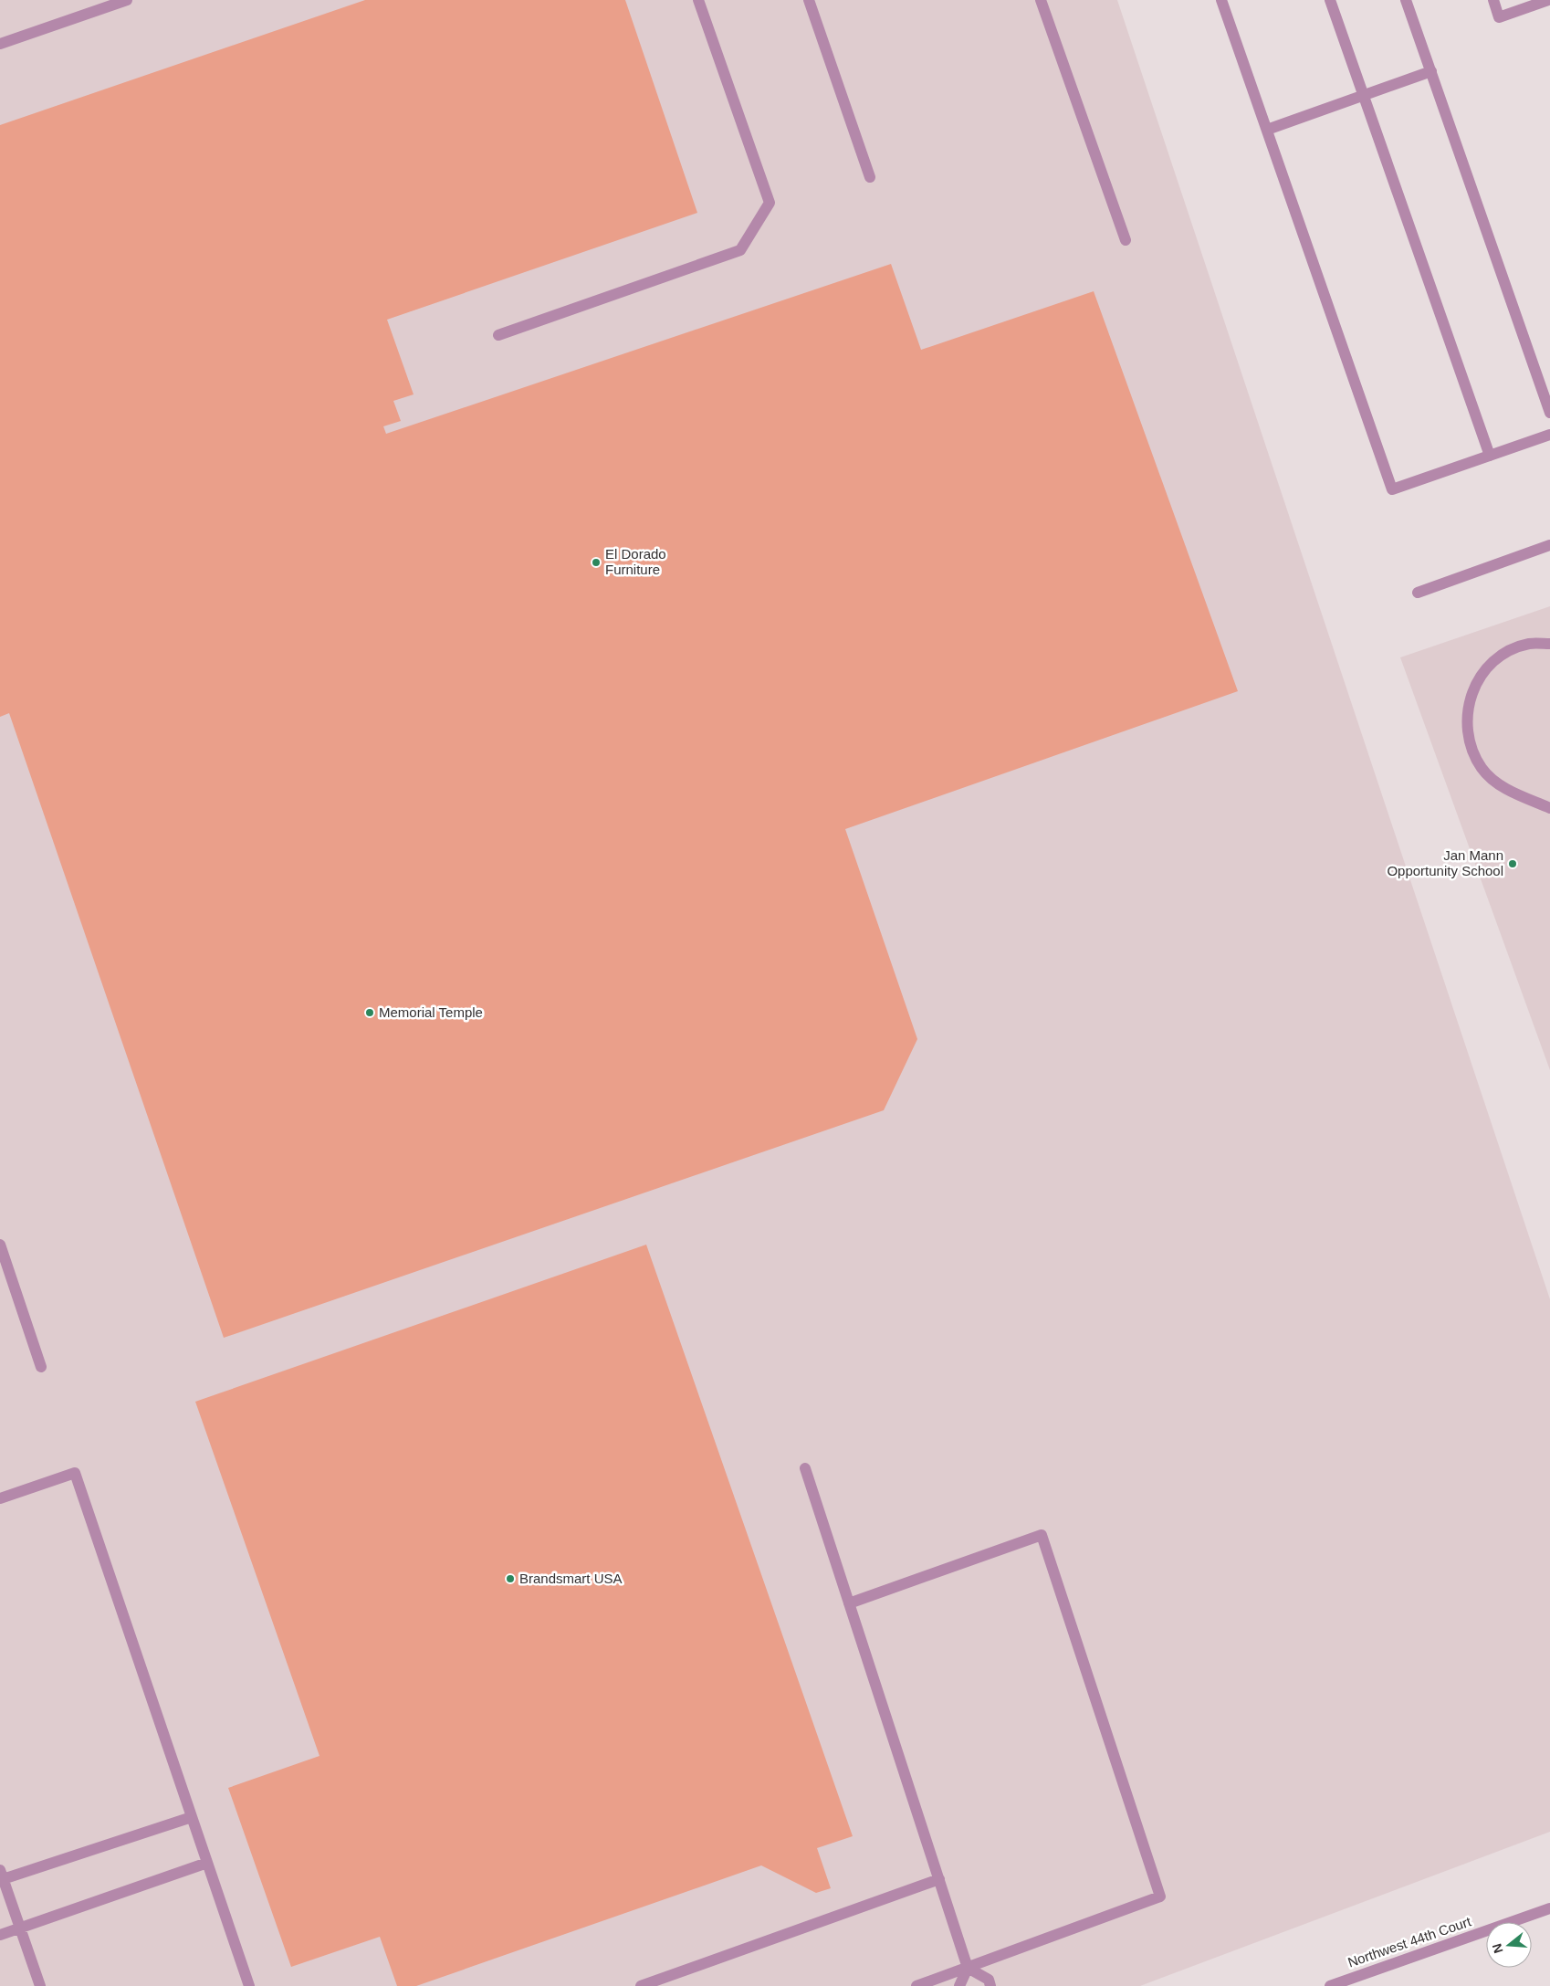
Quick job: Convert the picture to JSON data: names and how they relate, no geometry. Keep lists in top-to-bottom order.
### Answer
{
  "streets": {
    "street": ["Northwest 44th Court"]
  },
  "places": [
    "El Dorado Furniture",
    "Jan Mann Opportunity School",
    "Memorial Temple",
    "Brandsmart USA"
  ],
  "north": "left"
}
